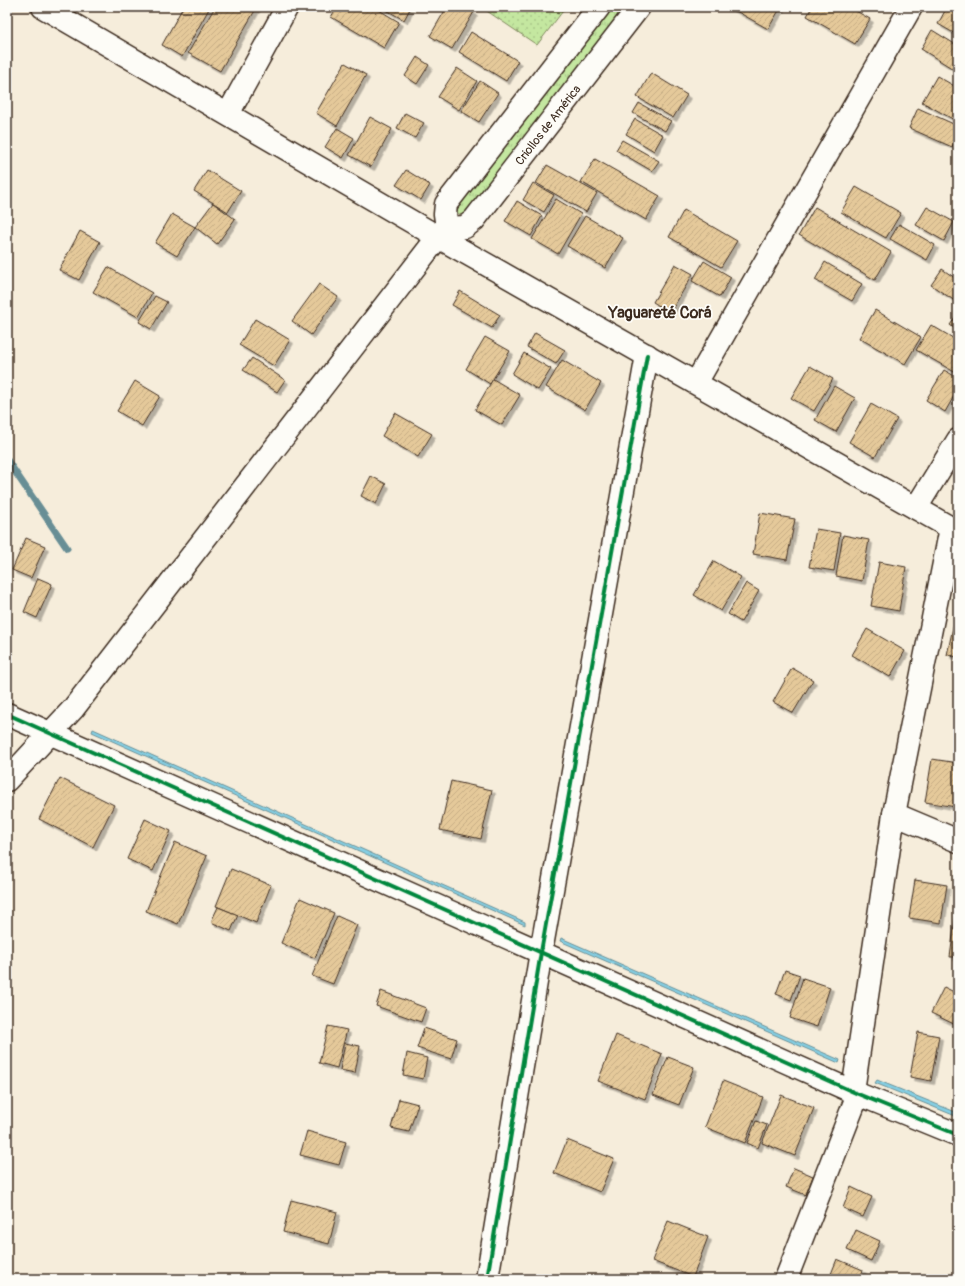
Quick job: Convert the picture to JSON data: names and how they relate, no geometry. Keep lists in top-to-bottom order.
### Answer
{
  "streets": {
    "street": ["Criollos de América"]
  },
  "districts": ["Yaguareté Corá"]
}
